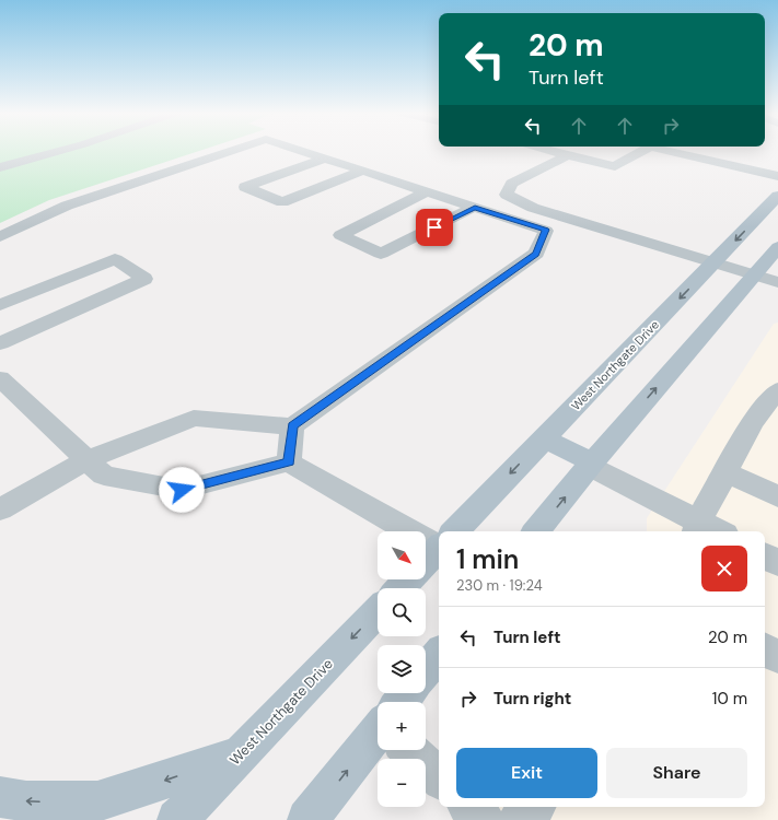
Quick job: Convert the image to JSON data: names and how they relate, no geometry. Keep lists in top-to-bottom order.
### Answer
{
  "streets": {
    "main road": ["West Northgate Drive"]
  },
  "north": "bottom right",
  "page": {
    "turn": ["20 m", "Turn left"],
    "map_buttons": ["+", "−"],
    "heading": ["1 min", "230 m · 19:24"],
    "list": [
      {
        "name": "Turn left",
        "value": "20 m"
      },
      {
        "name": "Turn right",
        "value": "10 m"
      }
    ],
    "buttons": ["Exit", "Share"]
  }
}
